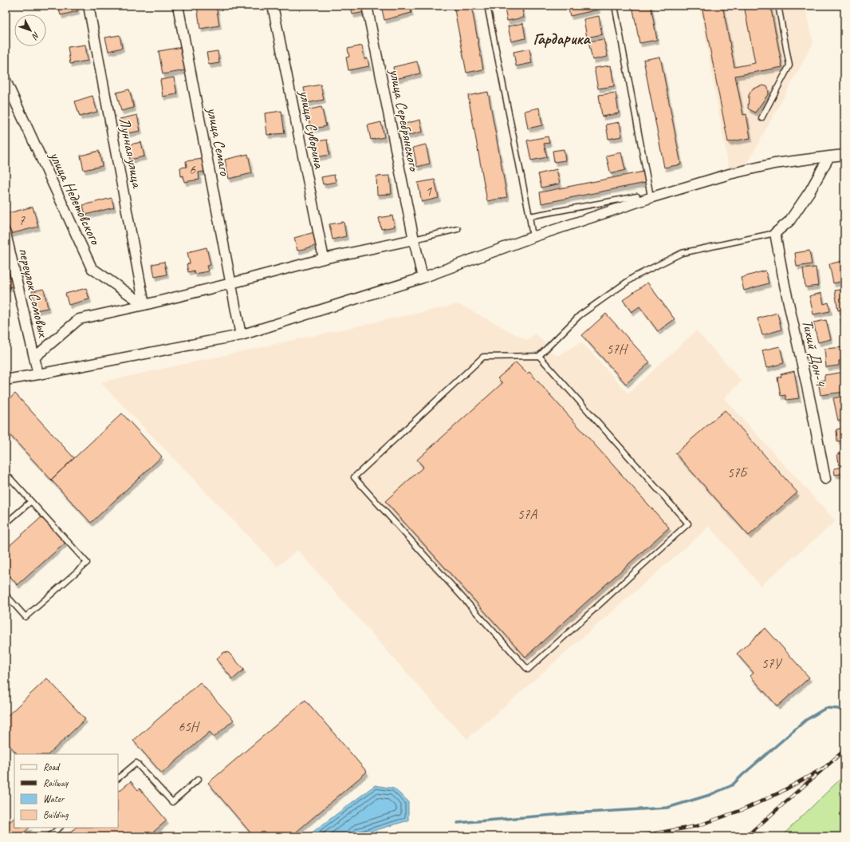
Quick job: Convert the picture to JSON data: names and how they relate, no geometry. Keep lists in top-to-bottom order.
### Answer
{
  "streets": {
    "street": [
      "улица Серебрянского",
      "улица Суворина",
      "улица Семаго",
      "Лунная улица",
      "улица Недетовского",
      "переулок Сомовых",
      "Тихий Дон-4"
    ]
  },
  "crossings": [
    ["Лунная улица", "улица Недетовского"]
  ],
  "districts": ["Гардарика"],
  "house_numbers": [
    "6",
    "1",
    "7",
    "57Н",
    "57Б",
    "57А",
    "57У",
    "65Н"
  ],
  "legend": [
    "Road",
    "Railway",
    "Water",
    "Building"
  ],
  "north": "bottom right"
}
